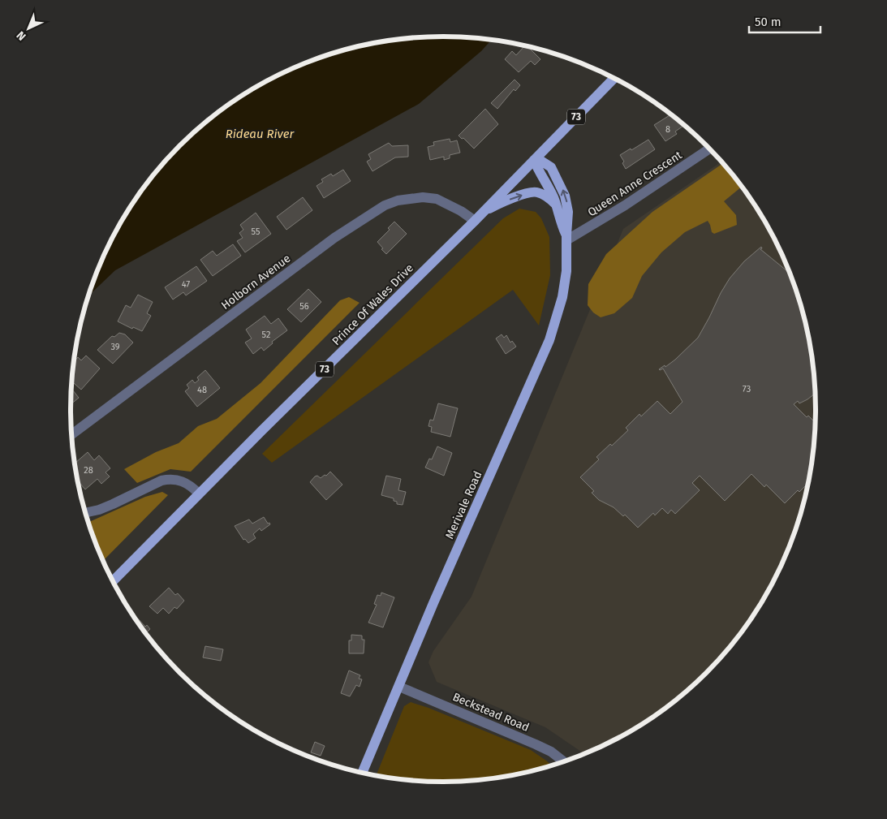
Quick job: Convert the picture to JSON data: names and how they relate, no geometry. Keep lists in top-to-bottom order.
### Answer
{
  "streets": {
    "main road": ["73", "Prince Of Wales Drive", "Merivale Road"],
    "street": ["Queen Anne Crescent", "Holborn Avenue", "Beckstead Road"]
  },
  "crossings": [
    ["Queen Anne Crescent", "Merivale Road"],
    ["Holborn Avenue", "Prince Of Wales Drive"],
    ["Prince Of Wales Drive", "Merivale Road"],
    ["Merivale Road", "Beckstead Road"]
  ],
  "water": ["Rideau River"],
  "house_numbers": [
    "8",
    "55",
    "47",
    "56",
    "52",
    "39",
    "73",
    "48",
    "28"
  ],
  "scale_bar": "50 m",
  "north": "bottom left"
}
